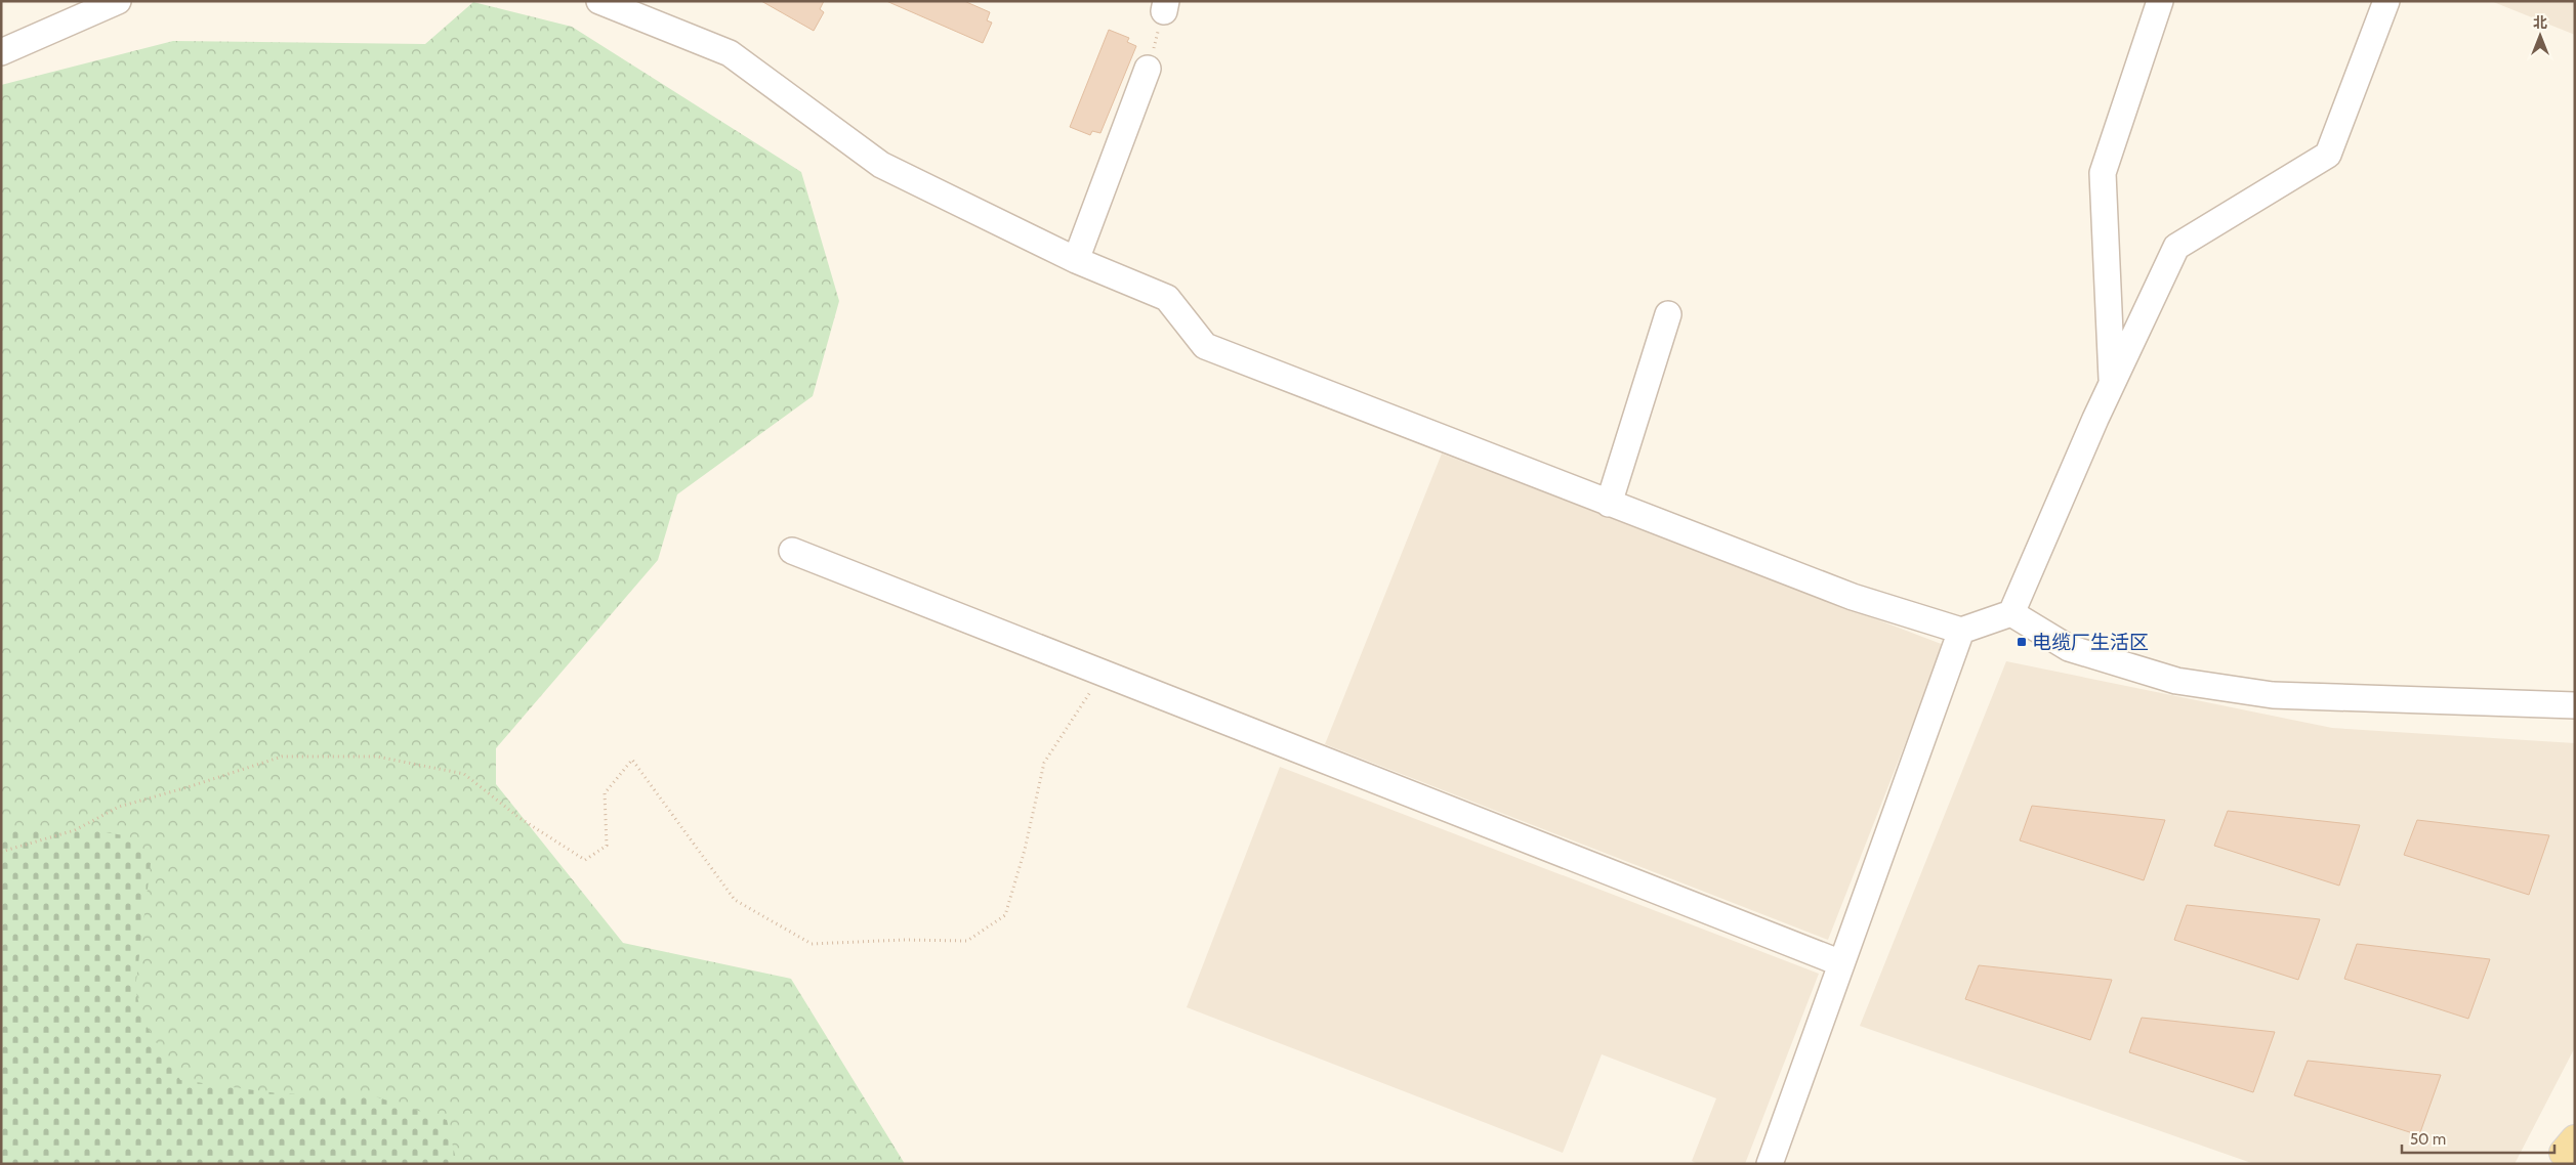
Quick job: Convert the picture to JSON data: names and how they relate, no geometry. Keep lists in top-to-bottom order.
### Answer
{
  "places": {
    "transit": ["电缆厂生活区"]
  },
  "scale_bar": "50 m",
  "north": "top"
}
